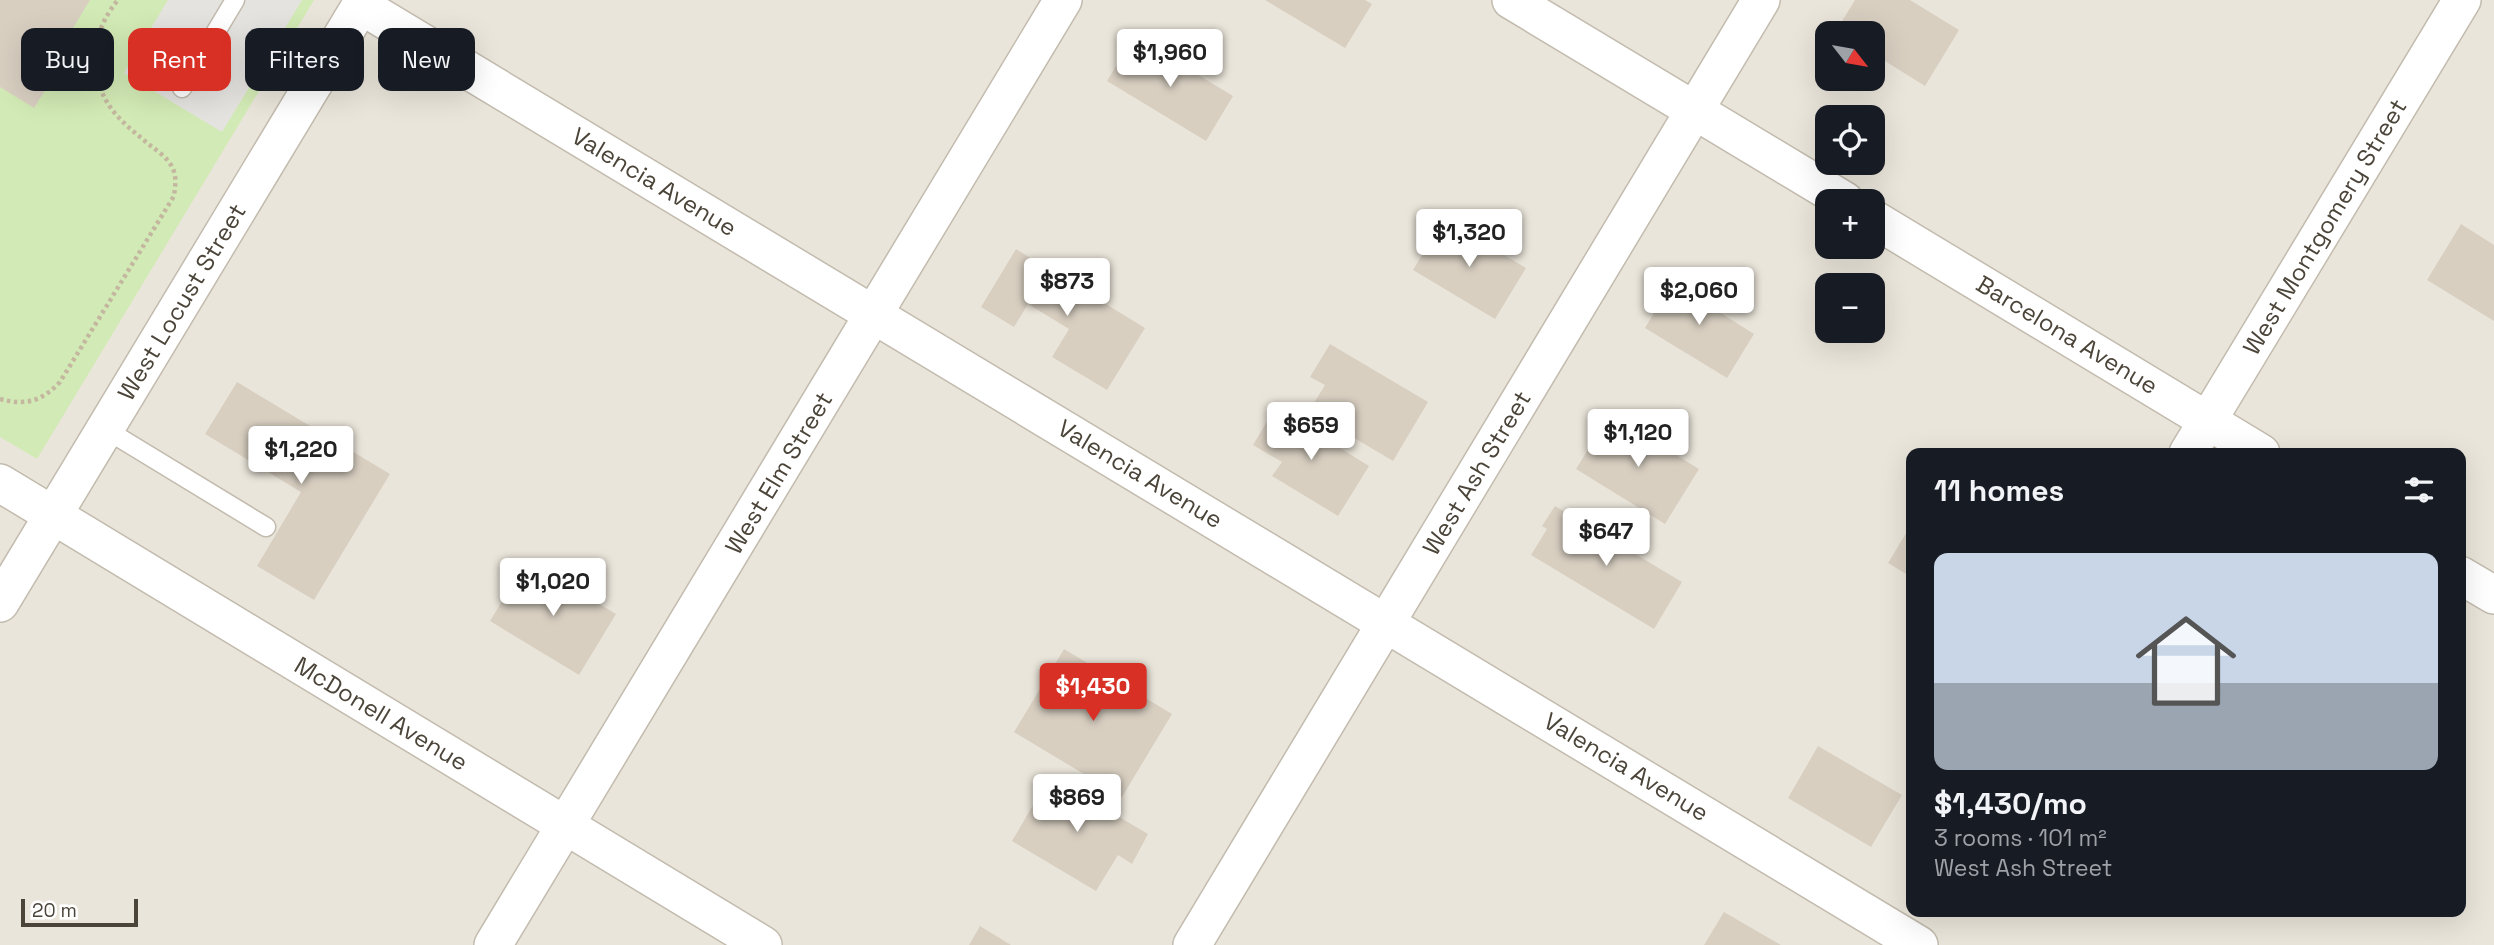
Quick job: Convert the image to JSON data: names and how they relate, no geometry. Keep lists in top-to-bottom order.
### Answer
{
  "streets": {
    "street": [
      "Valencia Avenue",
      "West Montgomery Street",
      "West Locust Street",
      "Barcelona Avenue",
      "West Elm Street",
      "West Ash Street",
      "McDonell Avenue"
    ]
  },
  "crossings": [
    ["Valencia Avenue", "West Locust Street"],
    ["Valencia Avenue", "West Elm Street"],
    ["Valencia Avenue", "West Ash Street"],
    ["West Montgomery Street", "Barcelona Avenue"],
    ["West Locust Street", "McDonell Avenue"],
    ["West Elm Street", "McDonell Avenue"]
  ],
  "scale_bar": "20 m",
  "north": "bottom right",
  "page": {
    "map_buttons": ["+", "−"],
    "chip": [
      "Buy",
      "Rent",
      "Filters",
      "New"
    ],
    "price": [
      "$1,960",
      "$1,320",
      "$873",
      "$2,060",
      "$659",
      "$1,120",
      "$1,220",
      "$647",
      "$1,020",
      "$1,430",
      "$869"
    ],
    "heading": "11 homes",
    "list": [
      {
        "name": "$1,430/mo",
        "note": "3 rooms · 101 m² · West Ash Street"
      }
    ],
    "scale": "20 m"
  }
}
